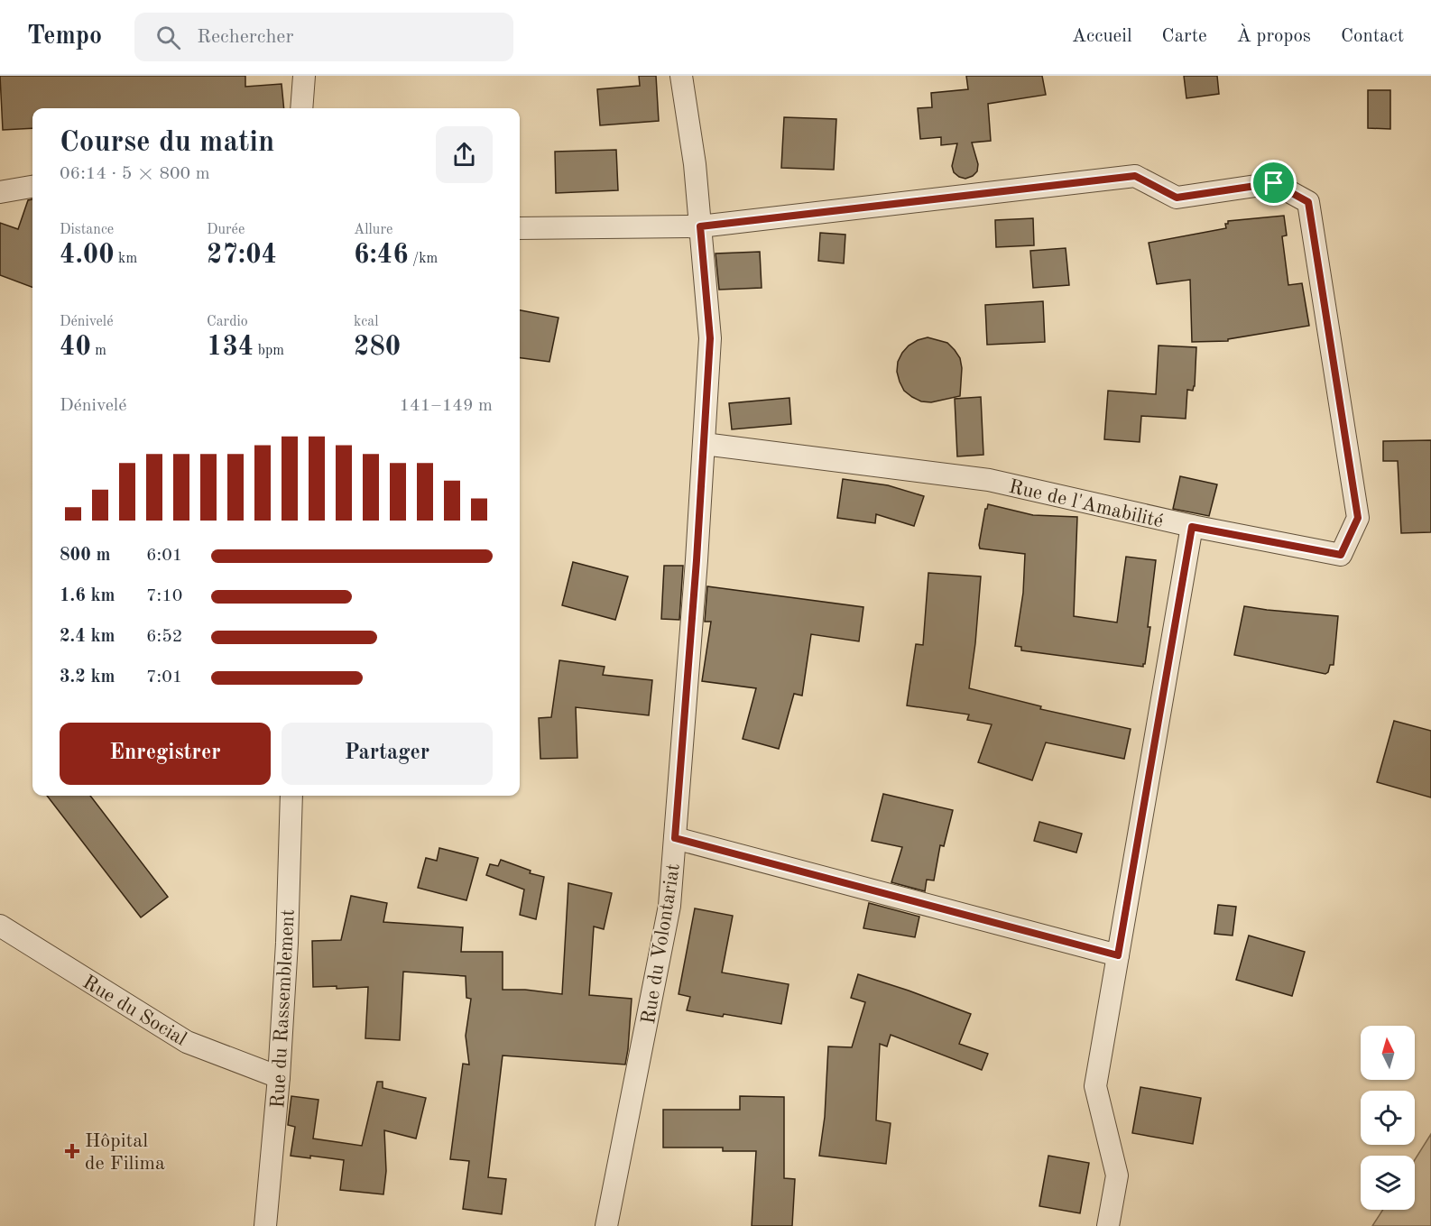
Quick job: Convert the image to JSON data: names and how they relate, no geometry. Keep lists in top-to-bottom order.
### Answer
{
  "streets": {
    "street": [
      "Rue de l'Amabilité",
      "Rue du Volontariat",
      "Rue du Rassemblement",
      "Rue du Social"
    ]
  },
  "crossings": [
    ["Rue de l'Amabilité", "Rue du Volontariat"],
    ["Rue du Rassemblement", "Rue du Social"]
  ],
  "places": {
    "health": ["Hôpital de Filima"]
  },
  "north": "top",
  "page": {
    "header": "Tempo",
    "search": "Rechercher",
    "nav": [
      "Accueil",
      "Carte",
      "À propos",
      "Contact"
    ],
    "heading": ["Course du matin", "06:14 · 5 × 800 m"],
    "stats": [
      ["Distance", "4.00 km"],
      ["Durée", "27:04"],
      ["Allure", "6:46 /km"],
      ["Dénivelé", "40 m"],
      ["Cardio", "134 bpm"],
      ["kcal", "280"]
    ],
    "chart": ["Dénivelé", "141–149 m"],
    "list": [
      {
        "name": "800 m",
        "note": "6:01"
      },
      {
        "name": "1.6 km",
        "note": "7:10"
      },
      {
        "name": "2.4 km",
        "note": "6:52"
      },
      {
        "name": "3.2 km",
        "note": "7:01"
      }
    ],
    "buttons": ["Enregistrer", "Partager"]
  }
}
